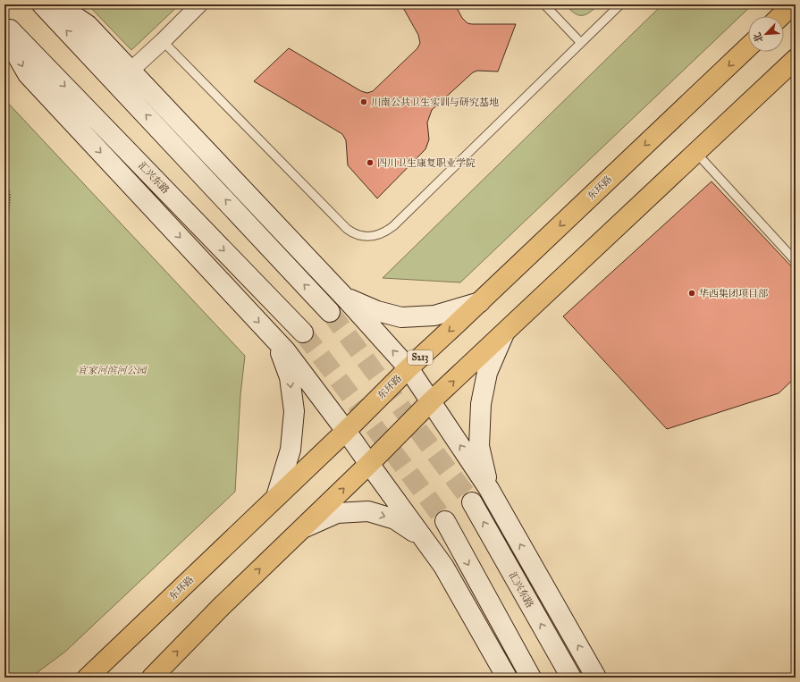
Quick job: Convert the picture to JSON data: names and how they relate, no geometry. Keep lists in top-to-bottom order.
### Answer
{
  "streets": {
    "highway": ["东环路", "S213"],
    "main road": ["汇兴东路"]
  },
  "parks": ["宜家河滨河公园"],
  "places": ["川南公共卫生实训与研究基地", "四川卫生康复职业学院", "华西集团项目部"],
  "north": "bottom left"
}
